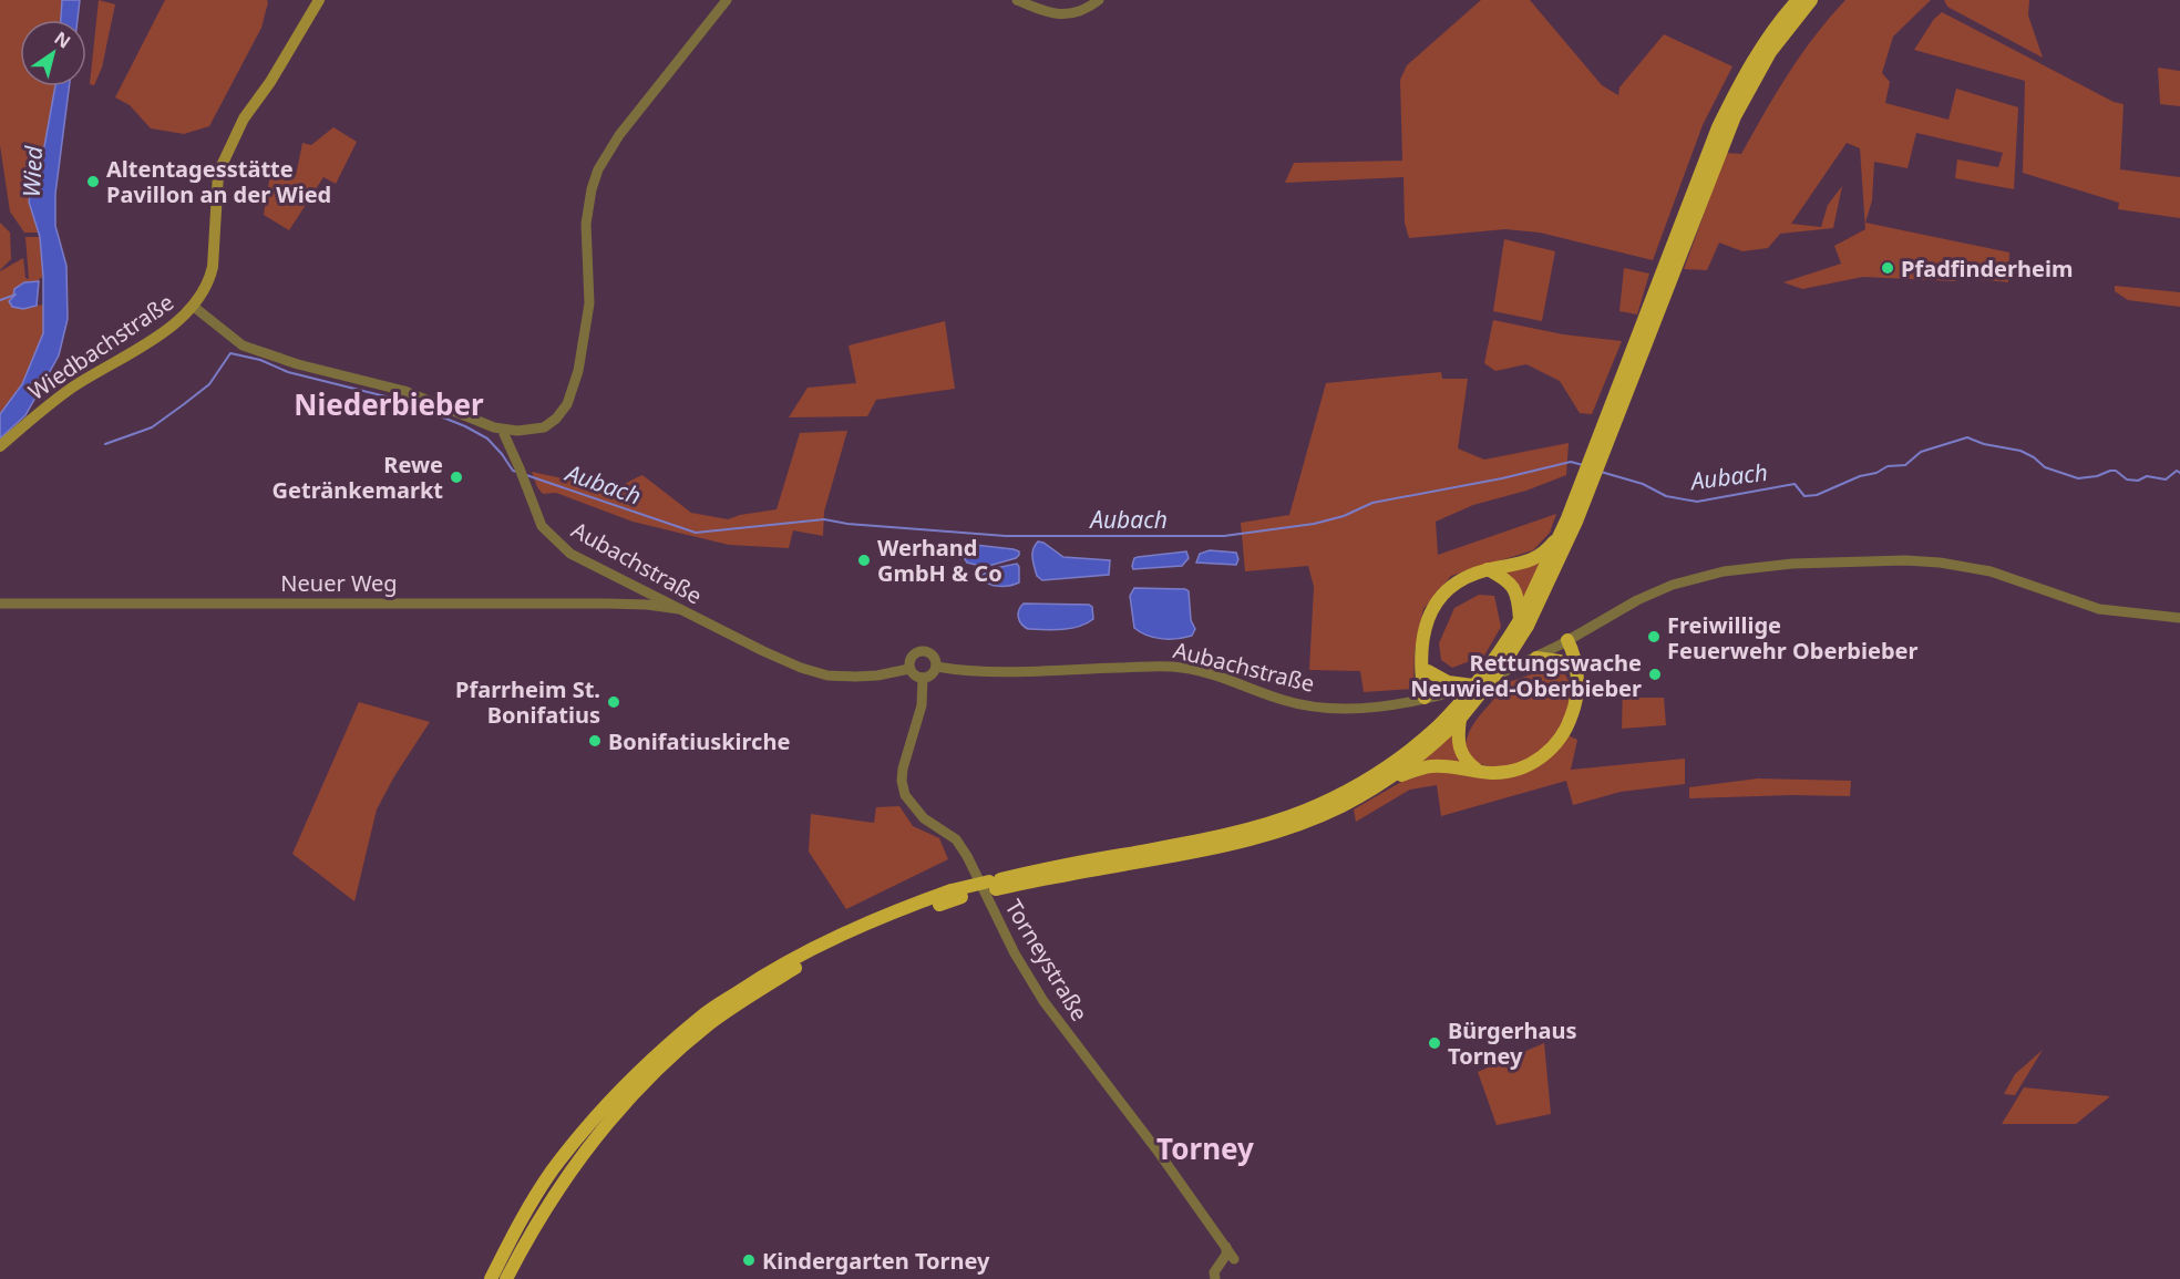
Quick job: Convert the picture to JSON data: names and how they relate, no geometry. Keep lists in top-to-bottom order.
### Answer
{
  "streets": {
    "main road": ["Wiedbachstraße"],
    "street": ["Aubachstraße", "Neuer Weg", "Torneystraße"]
  },
  "crossings": [
    ["Aubachstraße", "Neuer Weg"],
    ["Aubachstraße", "Torneystraße"]
  ],
  "districts": ["Niederbieber", "Torney"],
  "water": ["Wied", "Aubach"],
  "places": [
    "Altentagesstätte Pavillon an der Wied",
    "Pfadfinderheim",
    "Rewe Getränkemarkt",
    "Werhand GmbH & Co",
    "Freiwillige Feuerwehr Oberbieber",
    "Rettungswache Neuwied-Oberbieber",
    "Pfarrheim St. Bonifatius",
    "Bonifatiuskirche",
    "Bürgerhaus Torney",
    "Kindergarten Torney"
  ],
  "north": "top right"
}
